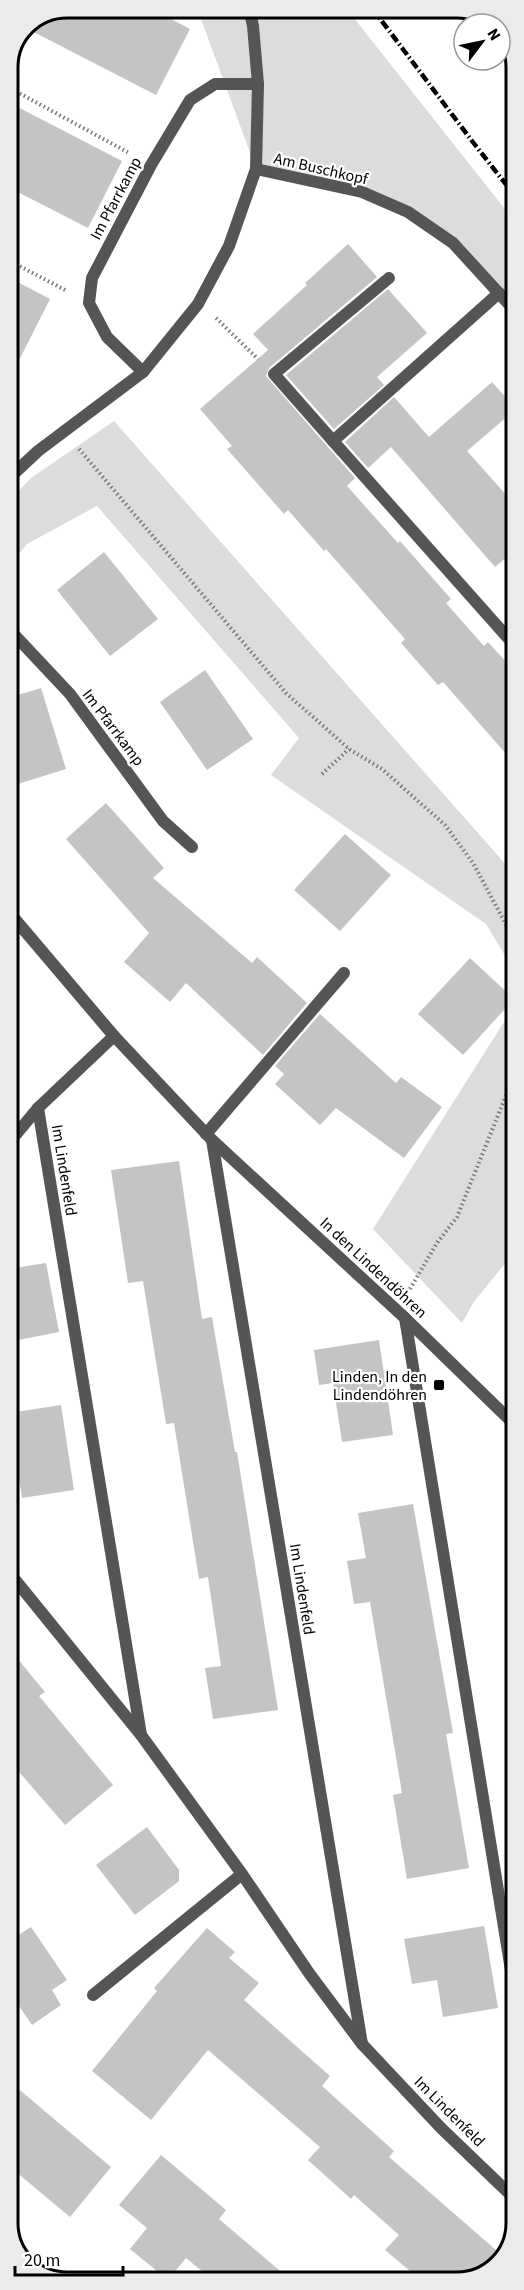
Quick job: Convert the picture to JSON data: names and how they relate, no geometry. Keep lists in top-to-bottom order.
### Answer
{
  "streets": {
    "street": [
      "Am Buschkopf",
      "Im Pfarrkamp",
      "Im Lindenfeld",
      "In den Lindendöhren"
    ]
  },
  "crossings": [
    ["Im Lindenfeld", "In den Lindendöhren"]
  ],
  "places": {
    "transit": ["Linden, In den Lindendöhren"]
  },
  "scale_bar": "20 m",
  "north": "top right"
}
